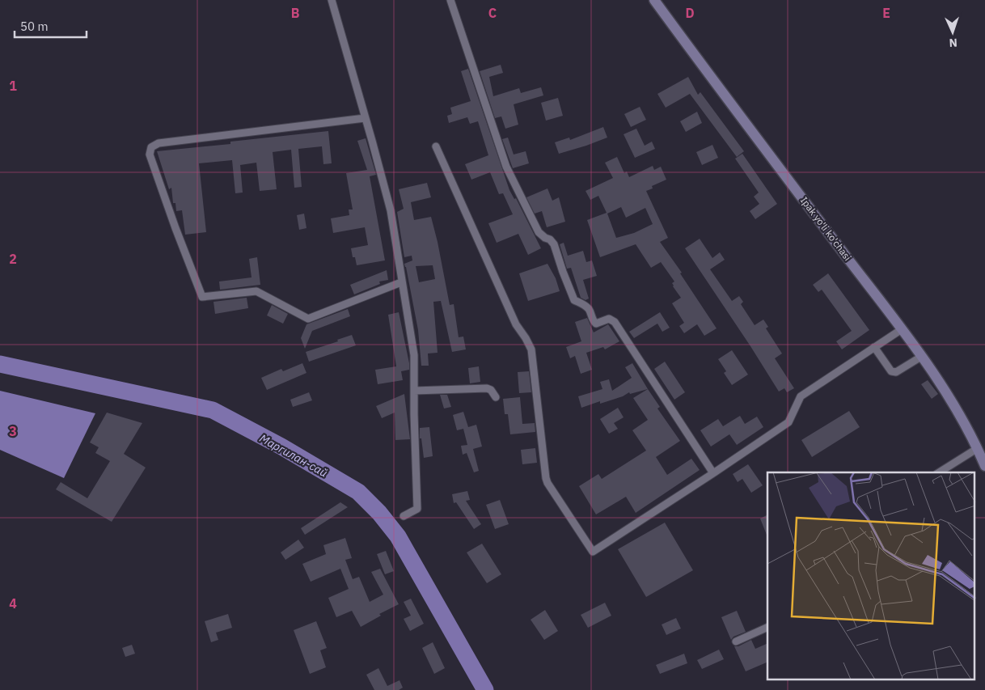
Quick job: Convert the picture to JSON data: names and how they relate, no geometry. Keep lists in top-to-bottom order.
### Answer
{
  "streets": {
    "main road": ["Ipak yo'li ko'chasi"]
  },
  "water": ["Маргилан-сай"],
  "scale_bar": "50 m",
  "north": "bottom",
  "grid": {
    "columns": [
      "B",
      "C",
      "D",
      "E"
    ],
    "rows": [
      "1",
      "2",
      "3",
      "4"
    ]
  }
}
